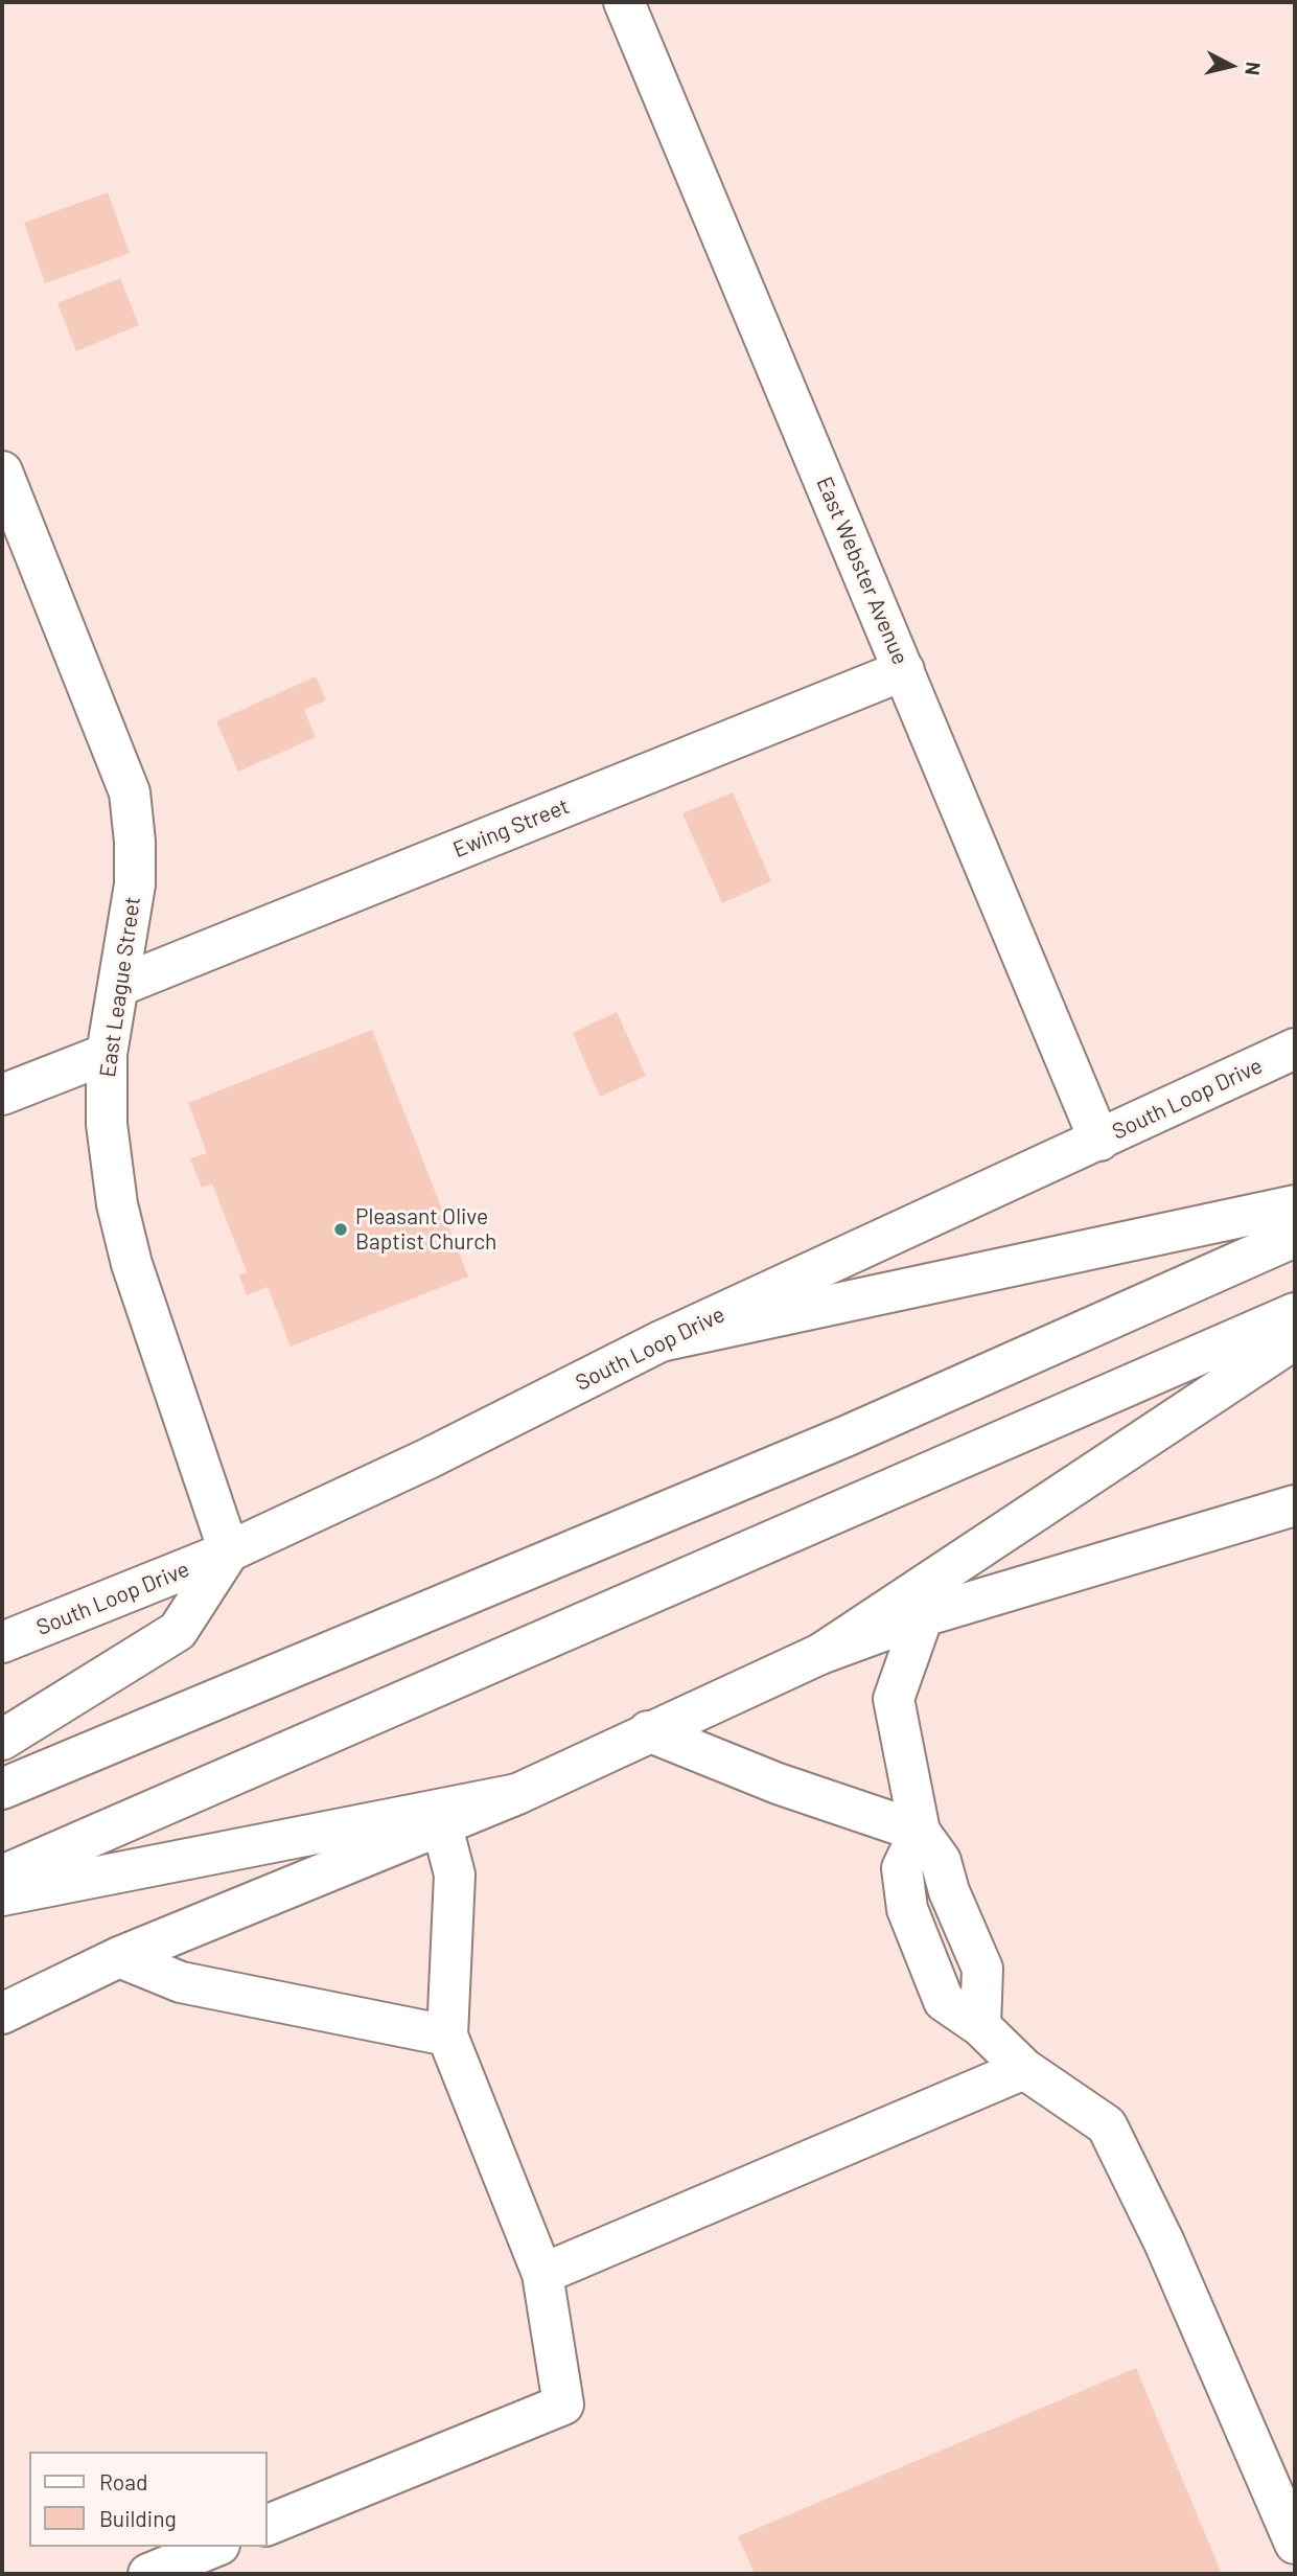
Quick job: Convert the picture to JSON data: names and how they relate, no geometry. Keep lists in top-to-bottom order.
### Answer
{
  "streets": {
    "main road": [
      "East Webster Avenue",
      "Ewing Street",
      "East League Street",
      "South Loop Drive"
    ]
  },
  "crossings": [
    ["East Webster Avenue", "Ewing Street"],
    ["East Webster Avenue", "South Loop Drive"],
    ["Ewing Street", "East League Street"],
    ["East League Street", "South Loop Drive"]
  ],
  "places": ["Pleasant Olive Baptist Church"],
  "legend": ["Road", "Building"],
  "north": "right"
}
